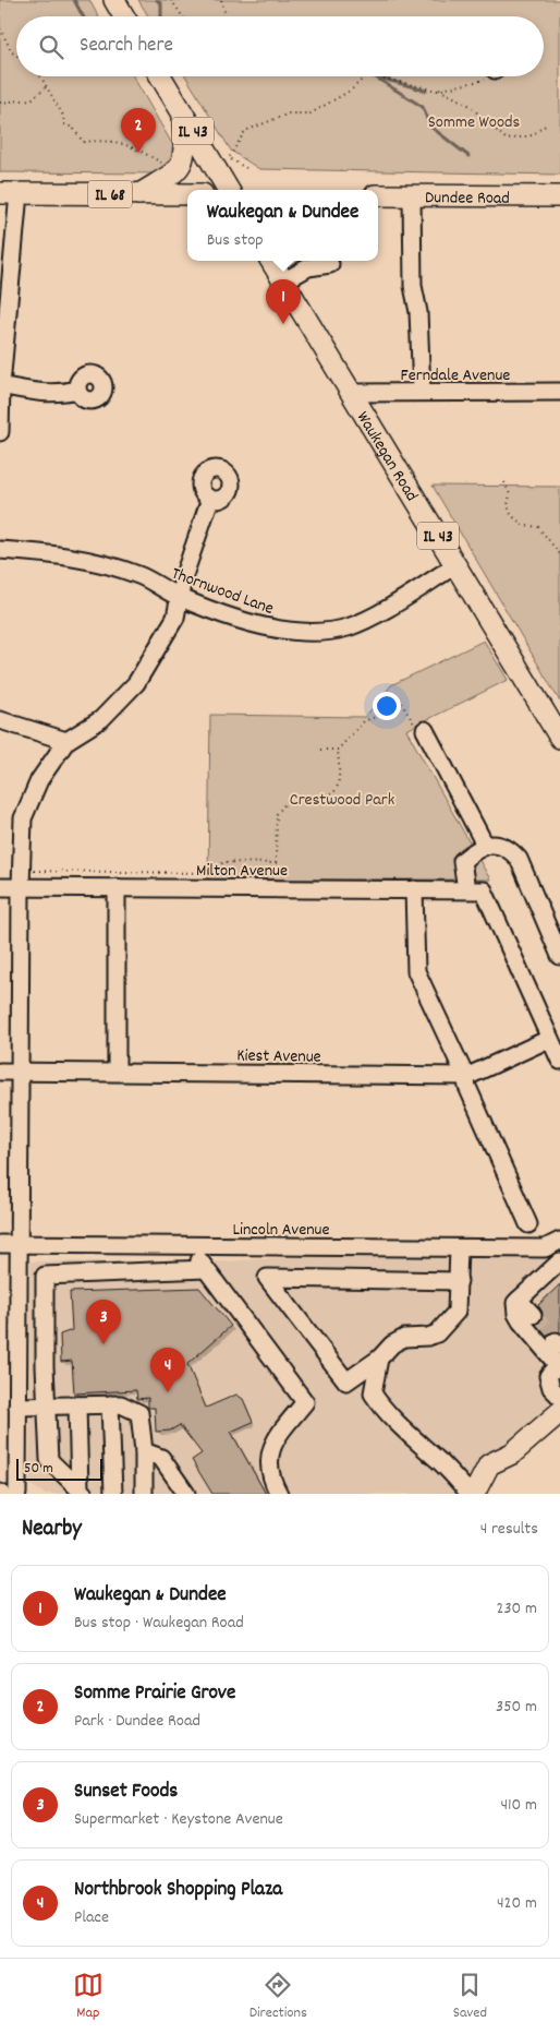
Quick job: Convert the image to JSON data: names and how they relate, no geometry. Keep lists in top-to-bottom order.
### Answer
{
  "streets": {
    "main road": [
      "IL 43",
      "IL 68",
      "Dundee Road",
      "Waukegan Road"
    ],
    "street": [
      "Ferndale Avenue",
      "Thornwood Lane",
      "Milton Avenue",
      "Kiest Avenue",
      "Lincoln Avenue"
    ]
  },
  "crossings": [
    ["Ferndale Avenue", "Waukegan Road"],
    ["Waukegan Road", "Thornwood Lane"],
    ["Milton Avenue", "Kiest Avenue"]
  ],
  "parks": ["Somme Woods", "Crestwood Park"],
  "scale_bar": "50 m",
  "page": {
    "search": "Search here",
    "pins": [
      "2",
      "1",
      "3",
      "4"
    ],
    "popup": ["Waukegan & Dundee", "Bus stop"],
    "scale": "50 m",
    "heading": ["Nearby", "4 results"],
    "list": [
      {
        "mark": "1",
        "name": "Waukegan & Dundee",
        "note": "Bus stop · Waukegan Road",
        "value": "230 m"
      },
      {
        "mark": "2",
        "name": "Somme Prairie Grove",
        "note": "Park · Dundee Road",
        "value": "350 m"
      },
      {
        "mark": "3",
        "name": "Sunset Foods",
        "note": "Supermarket · Keystone Avenue",
        "value": "410 m"
      },
      {
        "mark": "4",
        "name": "Northbrook Shopping Plaza",
        "note": "Place",
        "value": "420 m"
      }
    ],
    "nav": ["Map", "Directions", "Saved"]
  }
}
